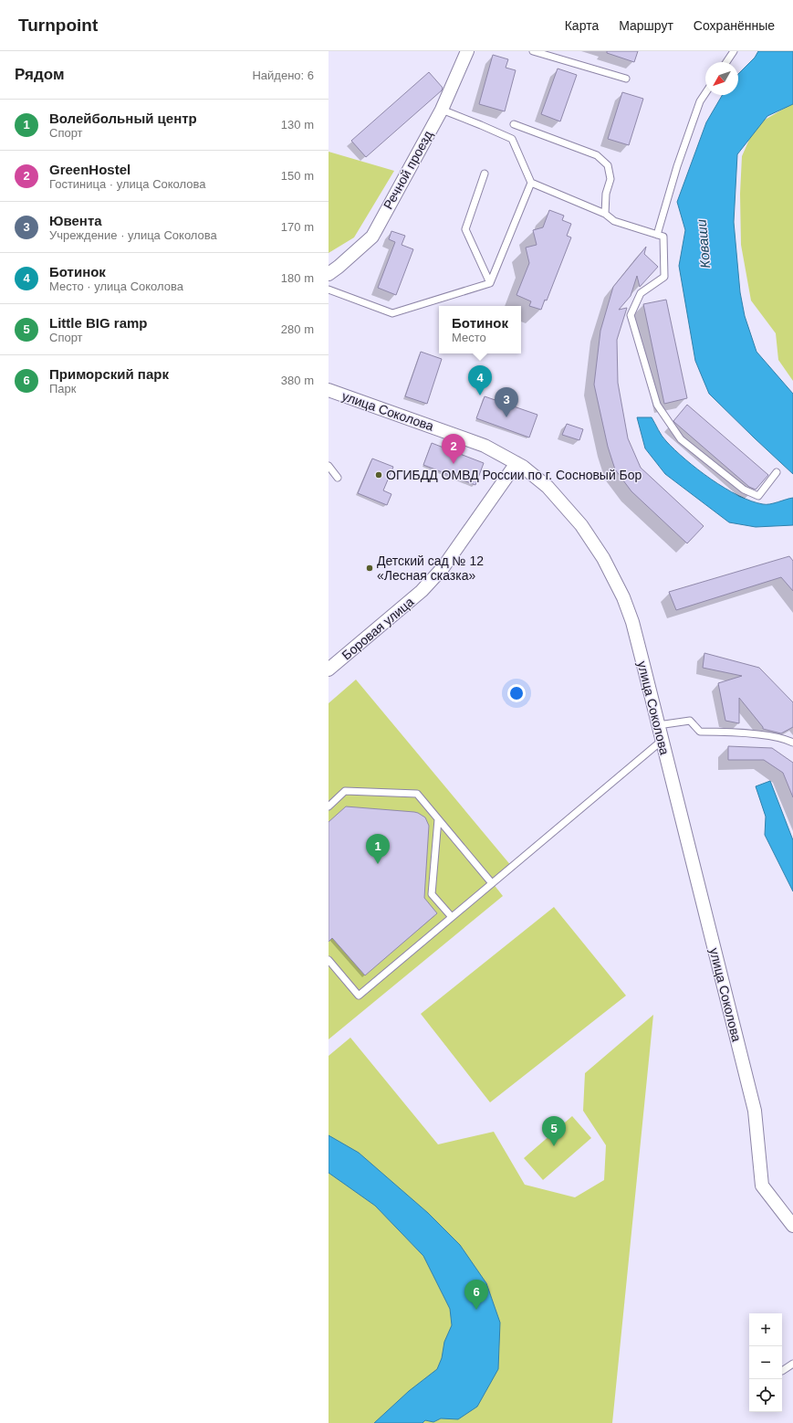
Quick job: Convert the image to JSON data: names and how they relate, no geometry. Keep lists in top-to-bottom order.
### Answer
{
  "streets": {
    "street": ["Речной проезд", "улица Соколова", "Боровая улица"]
  },
  "crossings": [
    ["улица Соколова", "Боровая улица"]
  ],
  "water": ["Коваши"],
  "places": ["ОГИБДД ОМВД России по г. Сосновый Бор", "Детский сад № 12 «Лесная сказка»"],
  "north": "bottom left",
  "page": {
    "header": "Turnpoint",
    "nav": ["Карта", "Маршрут", "Сохранённые"],
    "heading": ["Рядом", "Найдено: 6"],
    "list": [
      {
        "mark": "1",
        "name": "Волейбольный центр",
        "note": "Спорт",
        "value": "130 m"
      },
      {
        "mark": "2",
        "name": "GreenHostel",
        "note": "Гостиница · улица Соколова",
        "value": "150 m"
      },
      {
        "mark": "3",
        "name": "Ювента",
        "note": "Учреждение · улица Соколова",
        "value": "170 m"
      },
      {
        "mark": "4",
        "name": "Ботинок",
        "note": "Место · улица Соколова",
        "value": "180 m"
      },
      {
        "mark": "5",
        "name": "Little BIG ramp",
        "note": "Спорт",
        "value": "280 m"
      },
      {
        "mark": "6",
        "name": "Приморский парк",
        "note": "Парк",
        "value": "380 m"
      }
    ],
    "popup": ["Ботинок", "Место"],
    "pins": [
      "4",
      "3",
      "2",
      "1",
      "5",
      "6"
    ],
    "map_buttons": ["+", "−"]
  }
}
